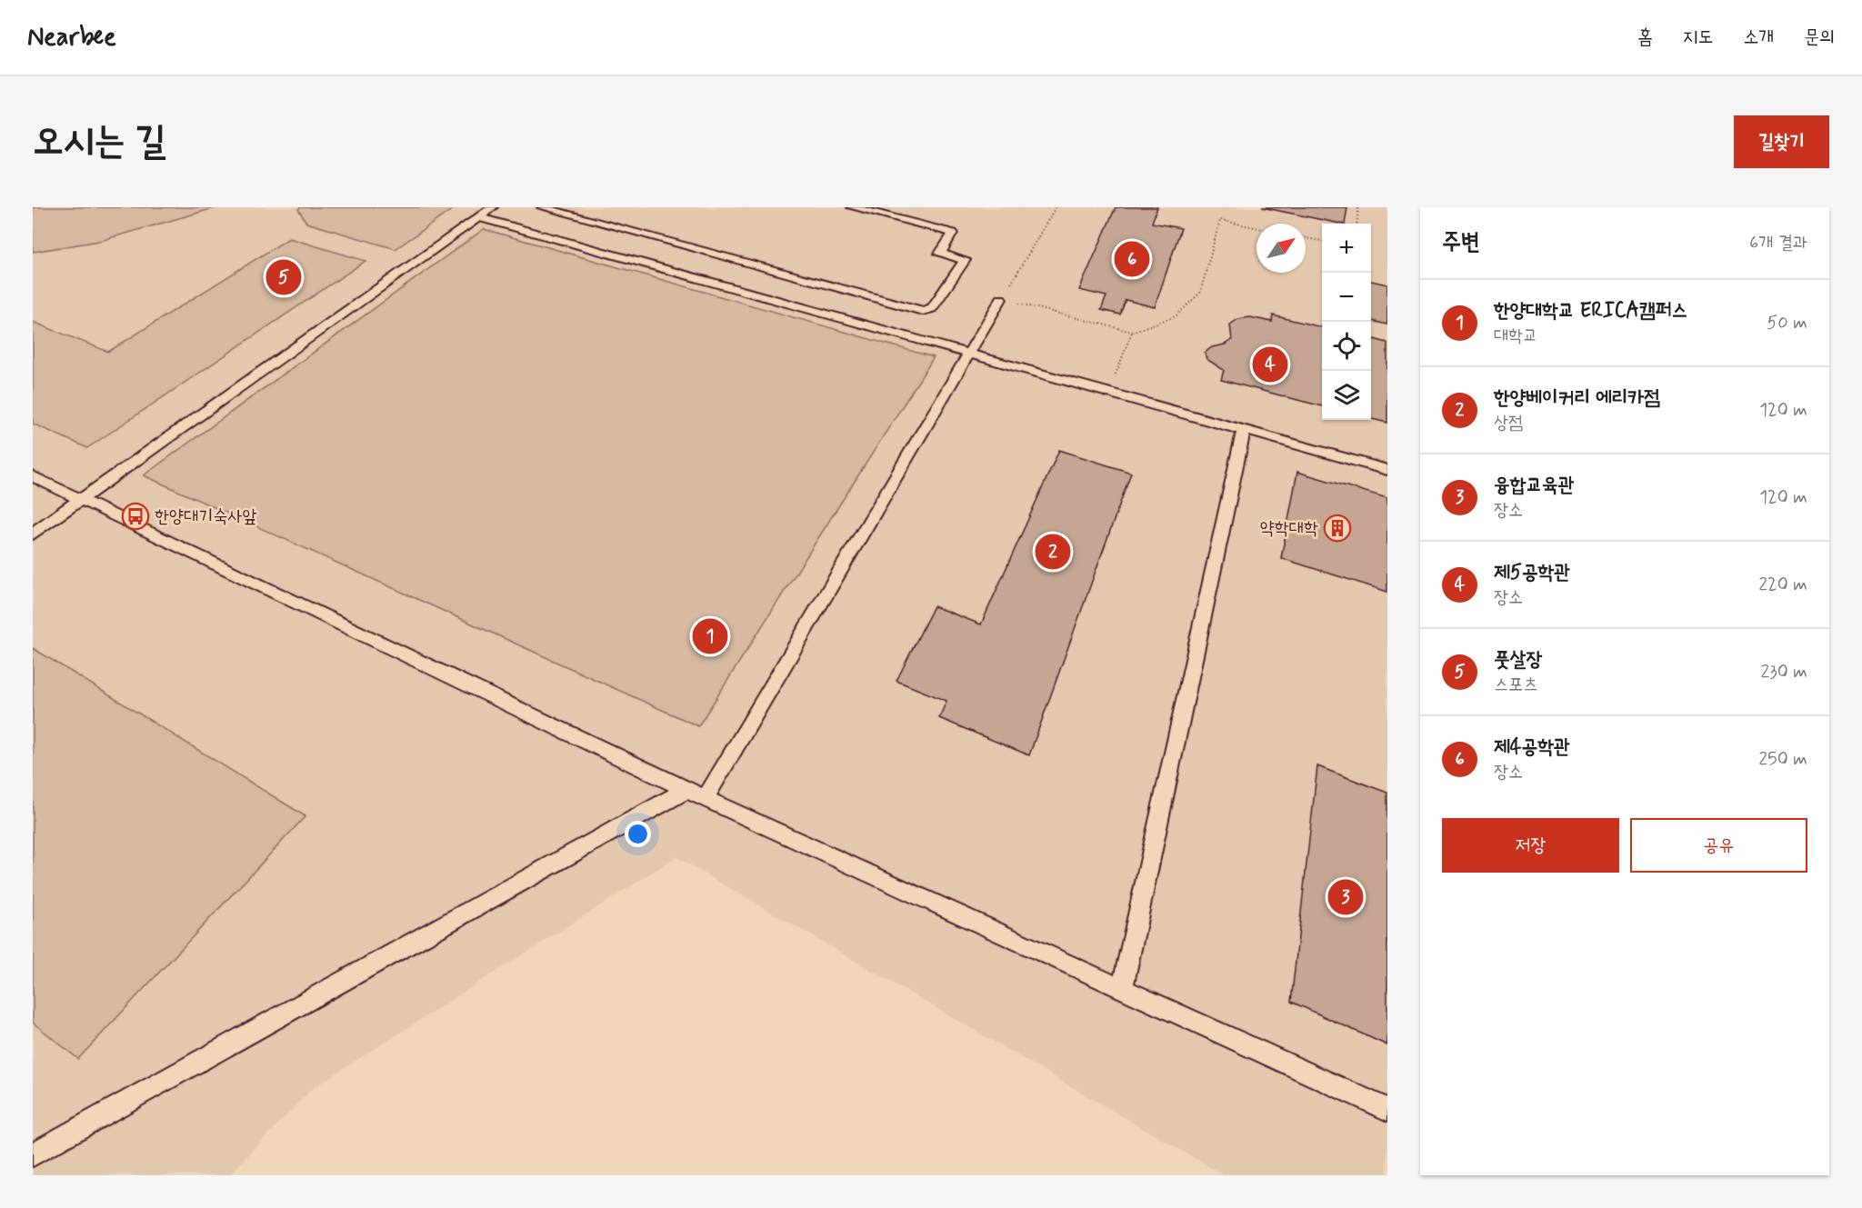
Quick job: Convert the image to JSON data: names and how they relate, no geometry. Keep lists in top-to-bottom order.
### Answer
{
  "places": {
    "bus stop": ["한양대기숙사앞"],
    "building": ["약학대학"]
  },
  "north": "top right",
  "page": {
    "header": "Nearbee",
    "nav": [
      "홈",
      "지도",
      "소개",
      "문의"
    ],
    "buttons": [
      "길찾기",
      ["저장", "공유"]
    ],
    "title": "오시는 길",
    "heading": ["주변", "6개 결과"],
    "map_buttons": ["+", "−"],
    "pins": [
      "6",
      "5",
      "4",
      "2",
      "1",
      "3"
    ],
    "list": [
      {
        "mark": "1",
        "name": "한양대학교 ERICA캠퍼스",
        "note": "대학교",
        "value": "50 m"
      },
      {
        "mark": "2",
        "name": "한양베이커리 에리카점",
        "note": "상점",
        "value": "120 m"
      },
      {
        "mark": "3",
        "name": "융합교육관",
        "note": "장소",
        "value": "120 m"
      },
      {
        "mark": "4",
        "name": "제5공학관",
        "note": "장소",
        "value": "220 m"
      },
      {
        "mark": "5",
        "name": "풋살장",
        "note": "스포츠",
        "value": "230 m"
      },
      {
        "mark": "6",
        "name": "제4공학관",
        "note": "장소",
        "value": "250 m"
      }
    ]
  }
}
